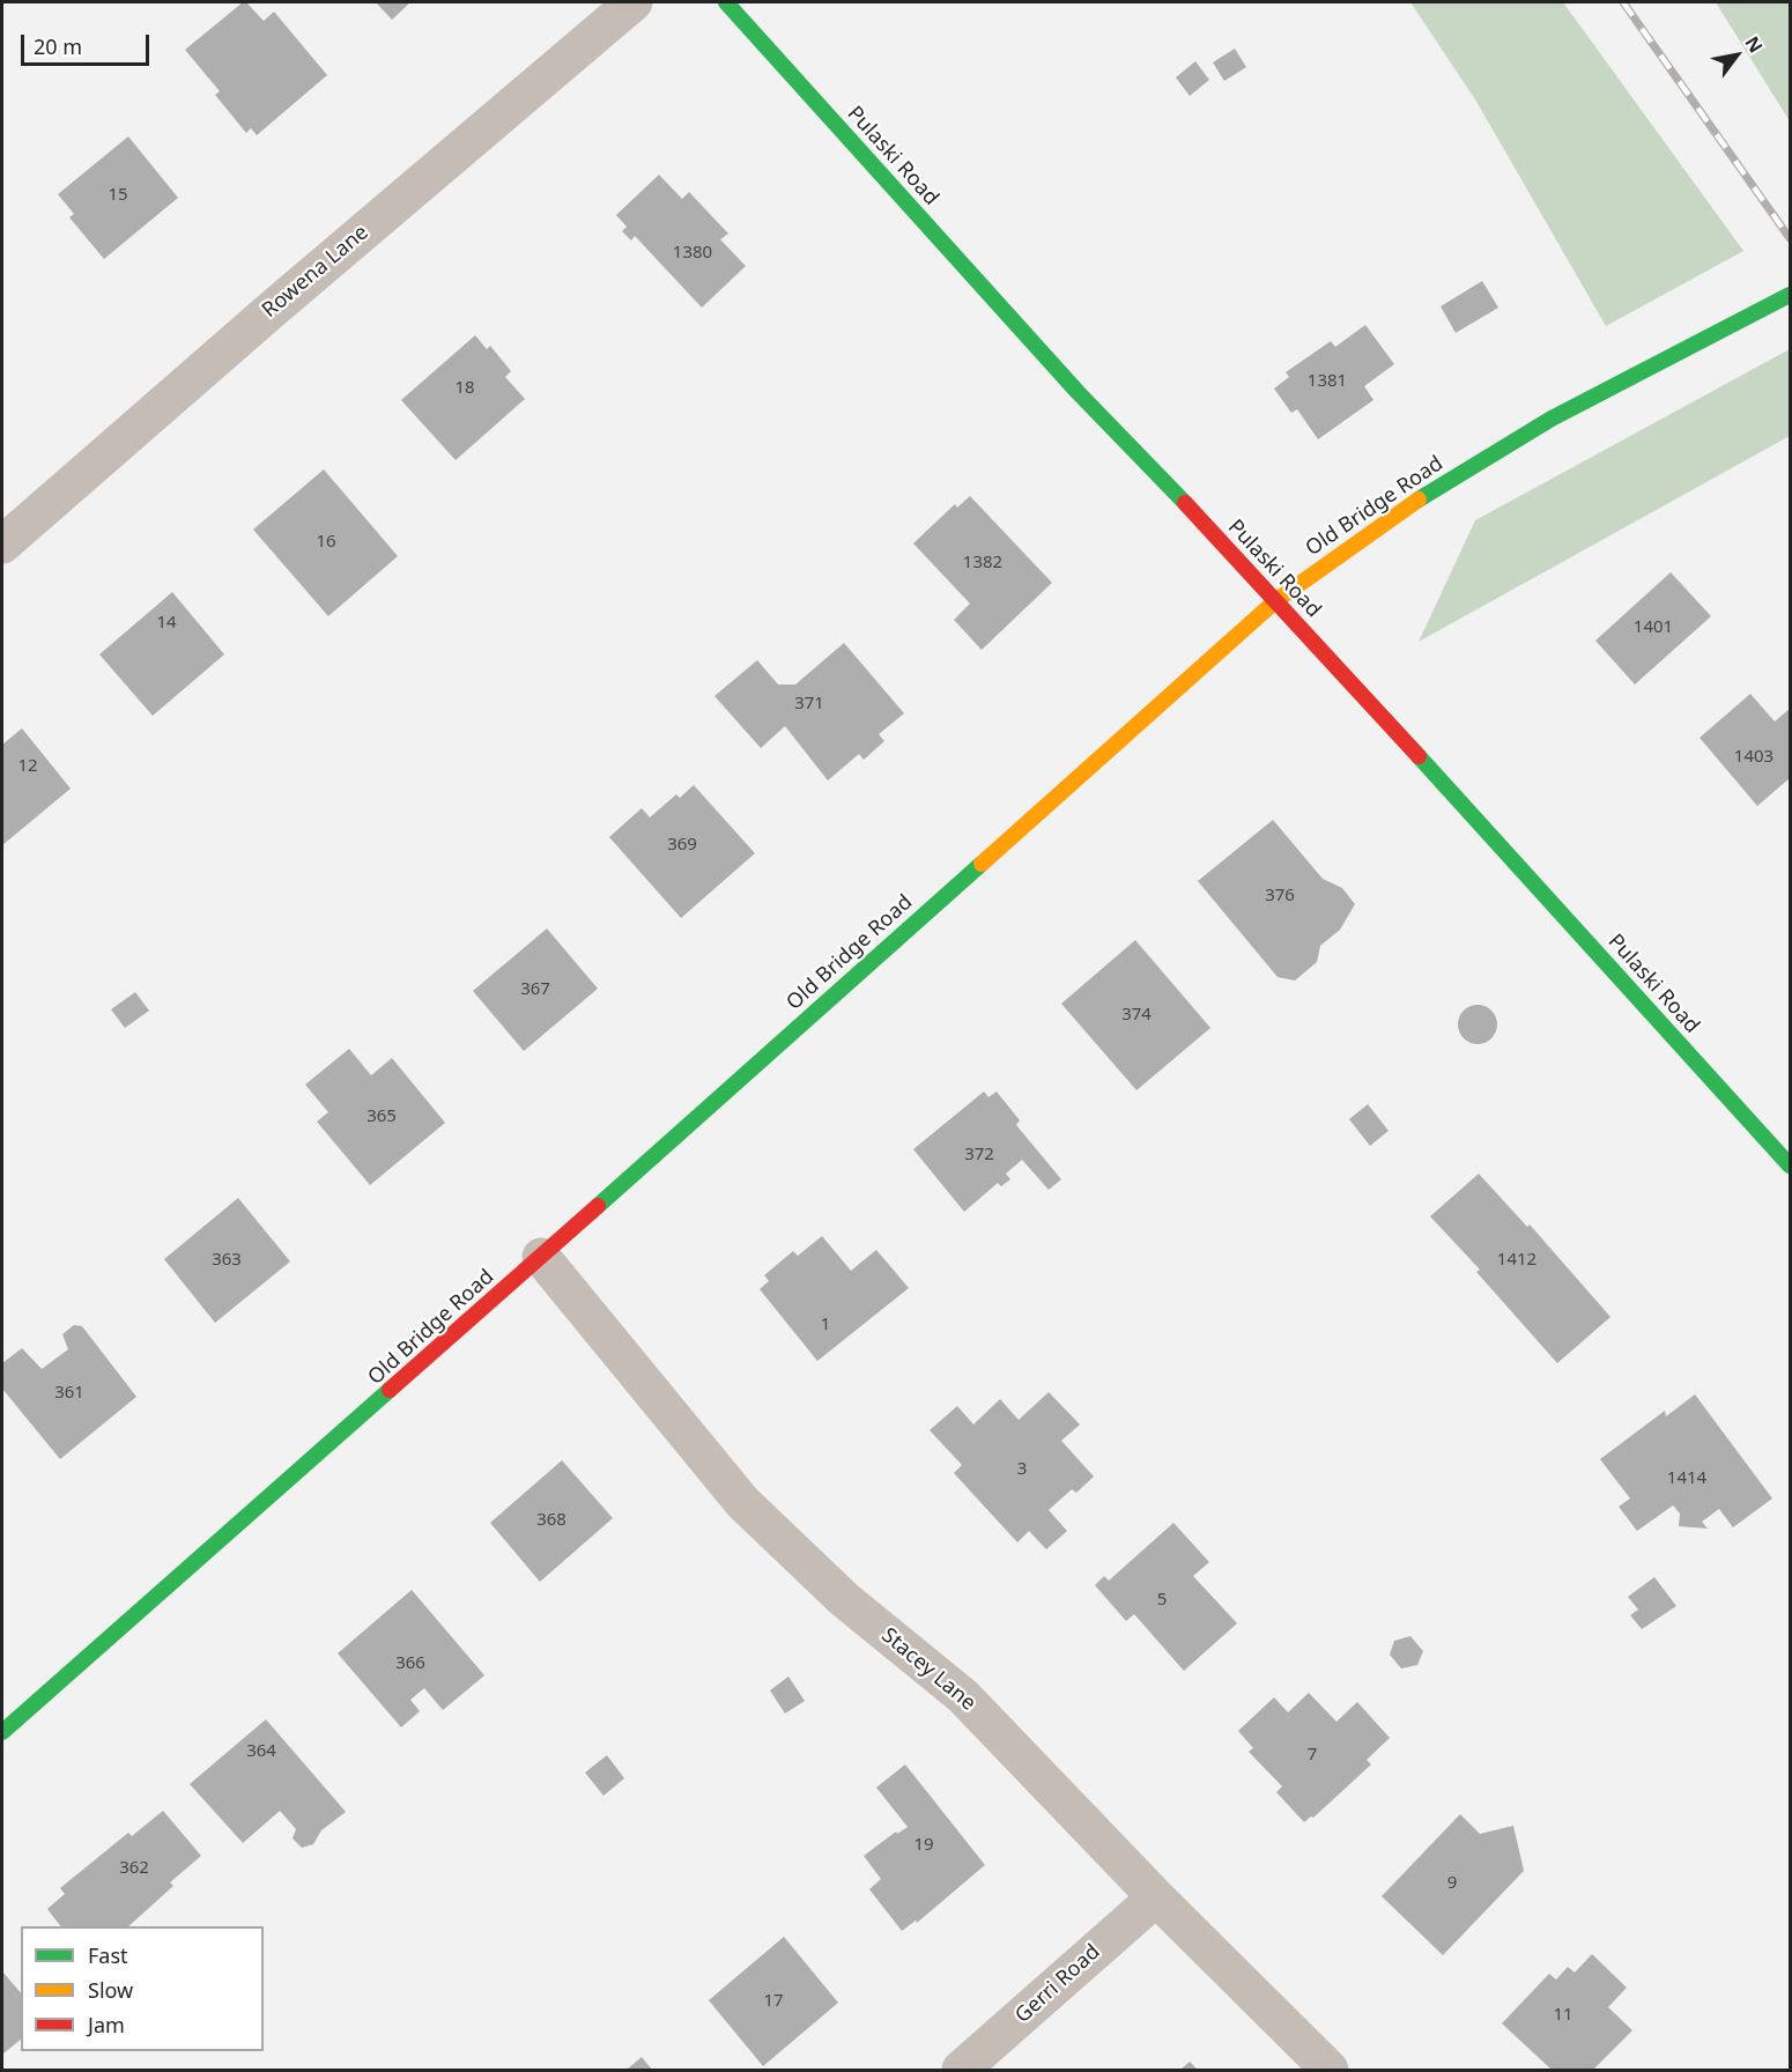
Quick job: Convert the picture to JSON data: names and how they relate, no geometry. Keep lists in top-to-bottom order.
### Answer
{
  "streets": {
    "street": [
      "Pulaski Road",
      "Rowena Lane",
      "Old Bridge Road",
      "Stacey Lane",
      "Gerri Road"
    ]
  },
  "crossings": [
    ["Pulaski Road", "Old Bridge Road"],
    ["Old Bridge Road", "Stacey Lane"],
    ["Stacey Lane", "Gerri Road"]
  ],
  "house_numbers": [
    "15",
    "1380",
    "1381",
    "18",
    "16",
    "1382",
    "14",
    "1401",
    "371",
    "1403",
    "12",
    "369",
    "376",
    "367",
    "374",
    "365",
    "372",
    "363",
    "1412",
    "1",
    "361",
    "3",
    "1414",
    "368",
    "5",
    "366",
    "364",
    "7",
    "19",
    "362",
    "9",
    "17",
    "11"
  ],
  "legend": ["Fast", "Slow", "Jam"],
  "scale_bar": "20 m",
  "north": "top right"
}
